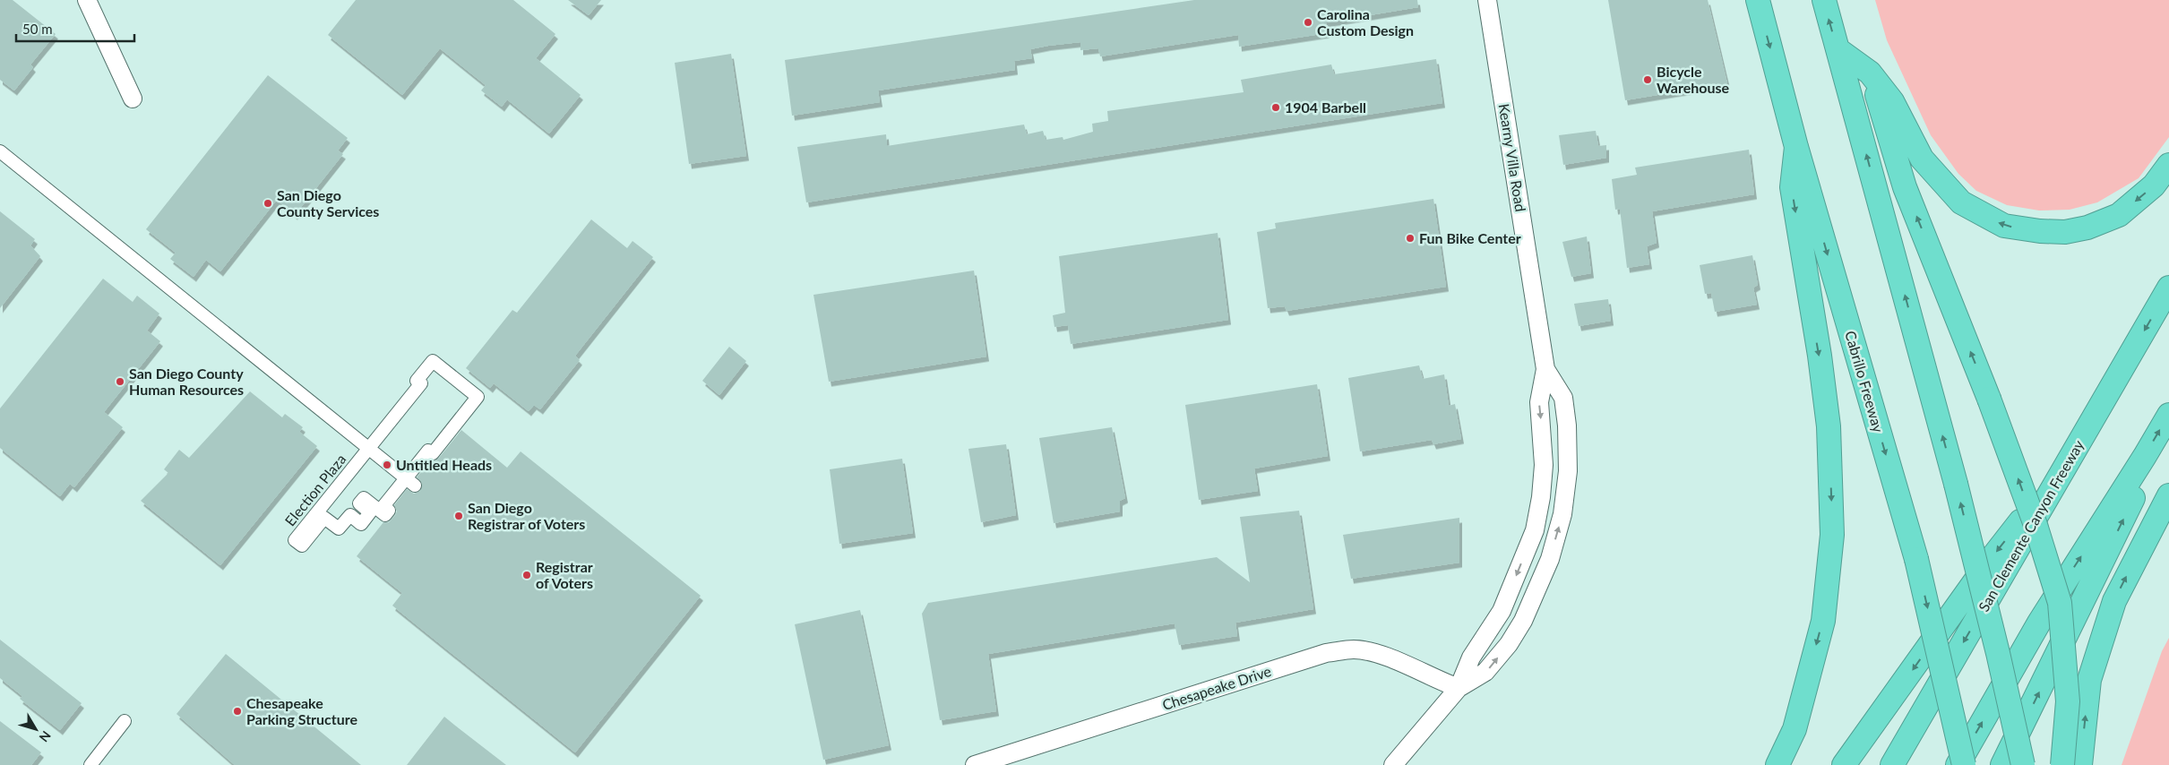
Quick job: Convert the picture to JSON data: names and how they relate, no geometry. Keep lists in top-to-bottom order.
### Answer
{
  "streets": {
    "highway": ["Cabrillo Freeway", "San Clemente Canyon Freeway"],
    "main road": ["Kearny Villa Road", "Chesapeake Drive"],
    "street": ["Election Plaza"]
  },
  "crossings": [
    ["Kearny Villa Road", "Chesapeake Drive"]
  ],
  "places": [
    "Carolina Custom Design",
    "Bicycle Warehouse",
    "1904 Barbell",
    "San Diego County Services",
    "Fun Bike Center",
    "San Diego County Human Resources",
    "Untitled Heads",
    "San Diego Registrar of Voters",
    "Registrar of Voters",
    "Chesapeake Parking Structure"
  ],
  "scale_bar": "50 m",
  "north": "bottom right"
}
